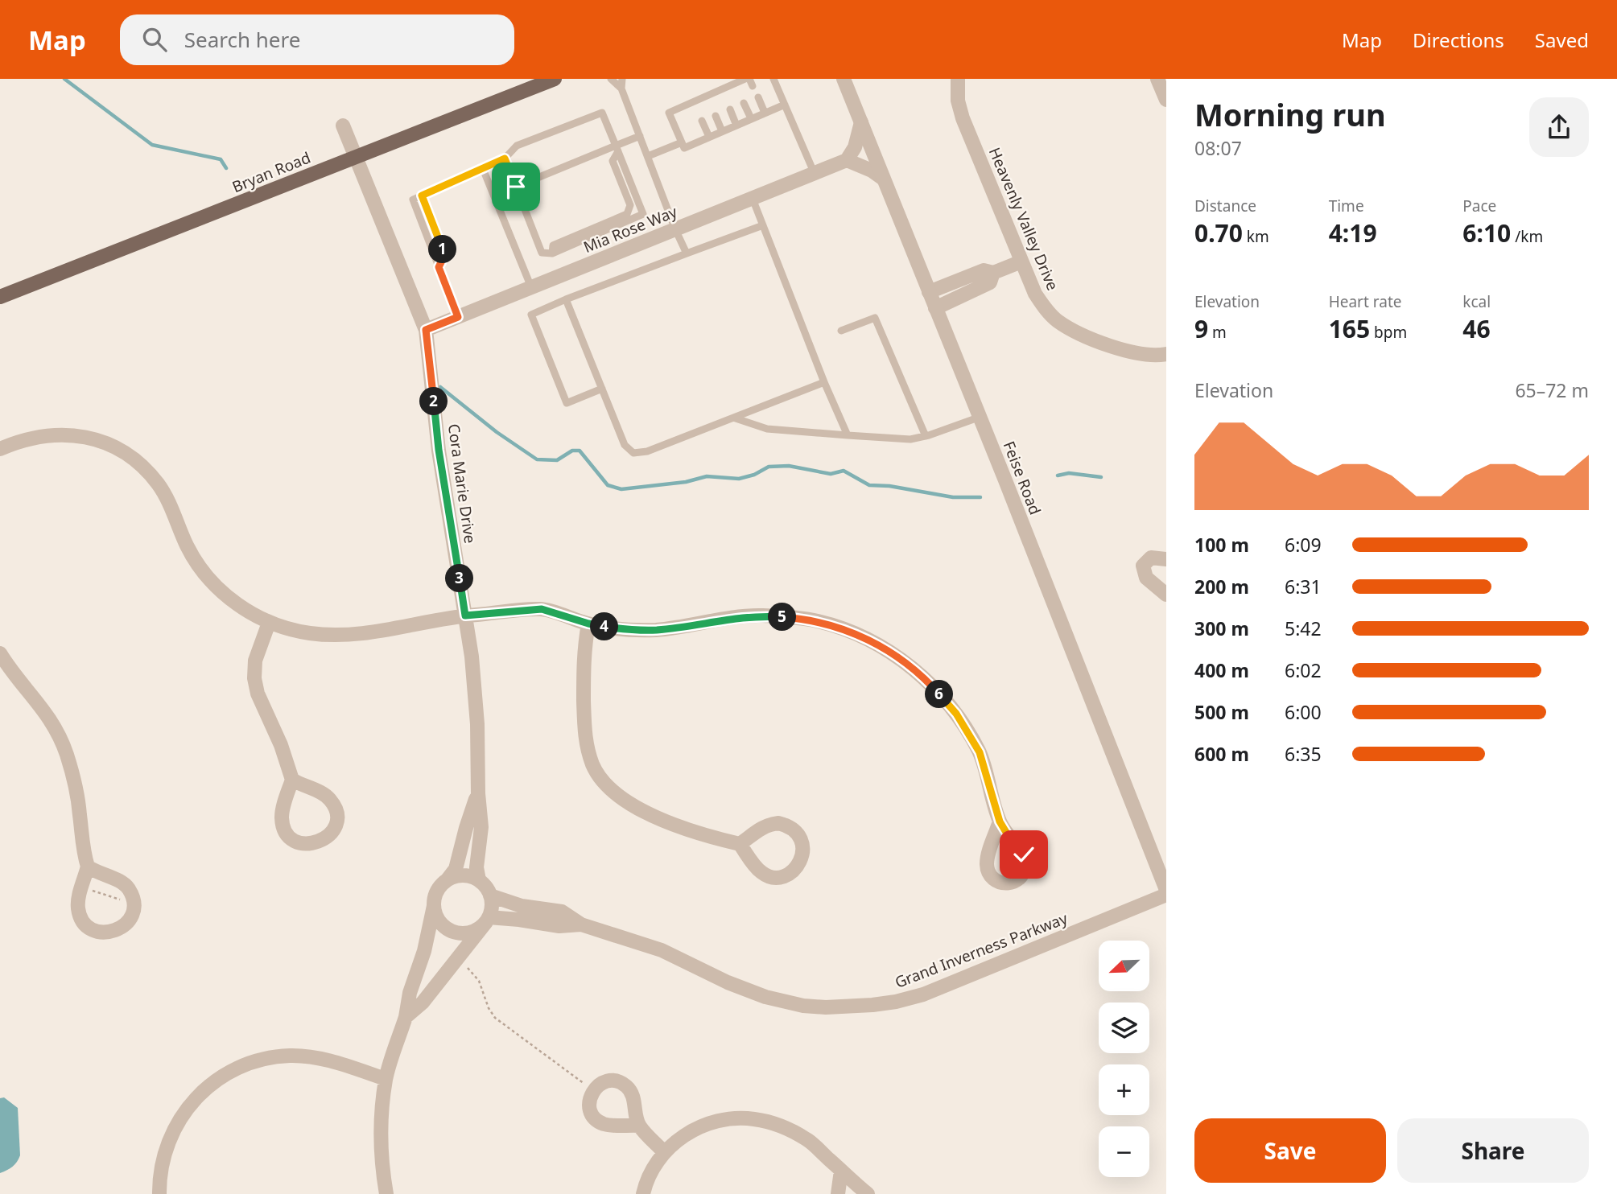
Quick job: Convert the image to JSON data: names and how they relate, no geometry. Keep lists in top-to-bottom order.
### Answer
{
  "streets": {
    "main road": ["Bryan Road"],
    "street": [
      "Heavenly Valley Drive",
      "Mia Rose Way",
      "Feise Road",
      "Cora Marie Drive",
      "Grand Inverness Parkway"
    ]
  },
  "crossings": [
    ["Bryan Road", "Cora Marie Drive"],
    ["Mia Rose Way", "Cora Marie Drive"],
    ["Cora Marie Drive", "Grand Inverness Parkway"]
  ],
  "north": "bottom left",
  "page": {
    "header": "Map",
    "search": "Search here",
    "nav": ["Map", "Directions", "Saved"],
    "heading": ["Morning run", "08:07"],
    "stats": [
      ["Distance", "0.70 km"],
      ["Time", "4:19"],
      ["Pace", "6:10 /km"],
      ["Elevation", "9 m"],
      ["Heart rate", "165 bpm"],
      ["kcal", "46"]
    ],
    "pins": [
      "1",
      "2",
      "3",
      "5",
      "4",
      "6"
    ],
    "chart": ["Elevation", "65–72 m"],
    "list": [
      {
        "name": "100 m",
        "note": "6:09"
      },
      {
        "name": "200 m",
        "note": "6:31"
      },
      {
        "name": "300 m",
        "note": "5:42"
      },
      {
        "name": "400 m",
        "note": "6:02"
      },
      {
        "name": "500 m",
        "note": "6:00"
      },
      {
        "name": "600 m",
        "note": "6:35"
      }
    ],
    "map_buttons": ["+", "−"],
    "buttons": ["Save", "Share"]
  }
}
